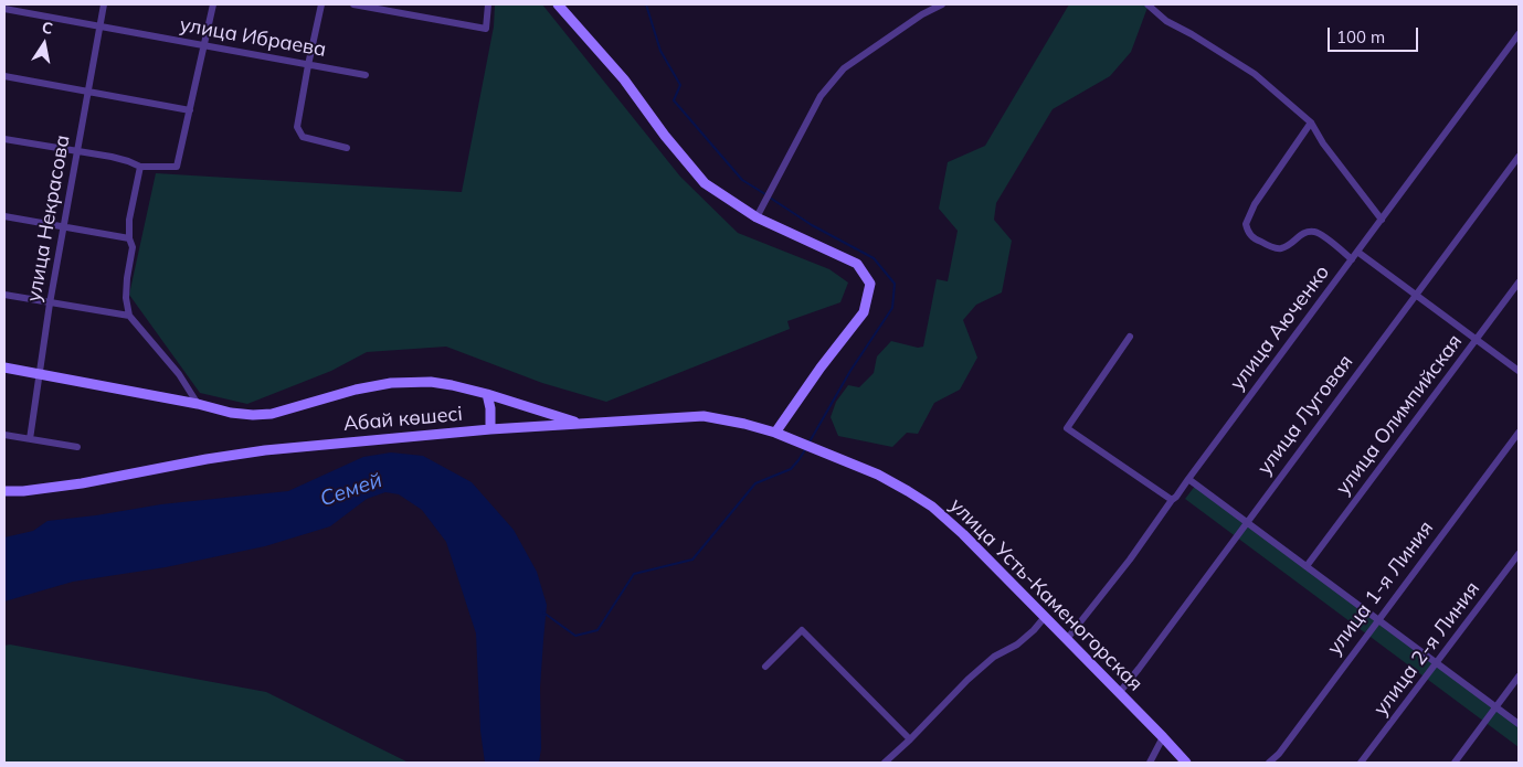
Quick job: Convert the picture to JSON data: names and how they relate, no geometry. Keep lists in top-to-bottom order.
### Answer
{
  "streets": {
    "main road": ["Абай көшесі", "улица Усть-Каменогорская"],
    "street": [
      "улица Ибраева",
      "улица Некрасова",
      "улица Аюченко",
      "улица Луговая",
      "улица Олимпийская",
      "улица 1-я Линия",
      "улица 2-я Линия"
    ]
  },
  "crossings": [
    ["улица Ибраева", "улица Некрасова"],
    ["улица Аюченко", "улица Усть-Каменогорская"],
    ["улица Луговая", "улица Усть-Каменогорская"],
    ["Абай көшесі", "улица Усть-Каменогорская"]
  ],
  "water": ["Семей"],
  "scale_bar": "100 m",
  "north": "top"
}
